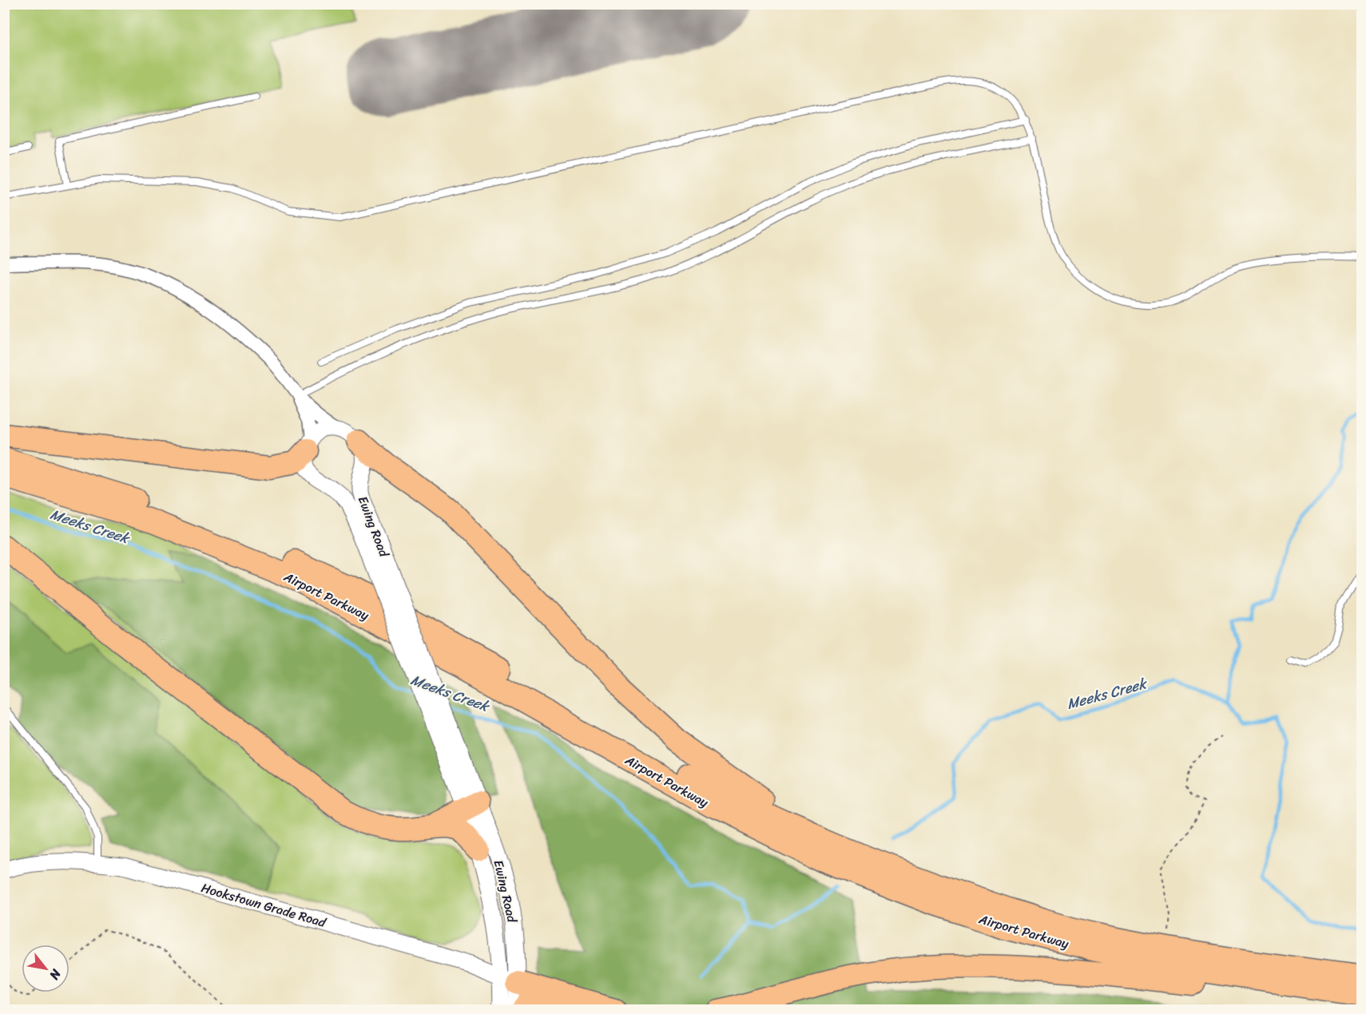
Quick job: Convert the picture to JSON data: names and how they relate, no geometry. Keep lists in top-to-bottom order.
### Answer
{
  "streets": {
    "highway": ["Airport Parkway"],
    "street": ["Ewing Road", "Hookstown Grade Road"]
  },
  "crossings": [
    ["Ewing Road", "Hookstown Grade Road"]
  ],
  "water": ["Meeks Creek"],
  "north": "bottom right"
}
